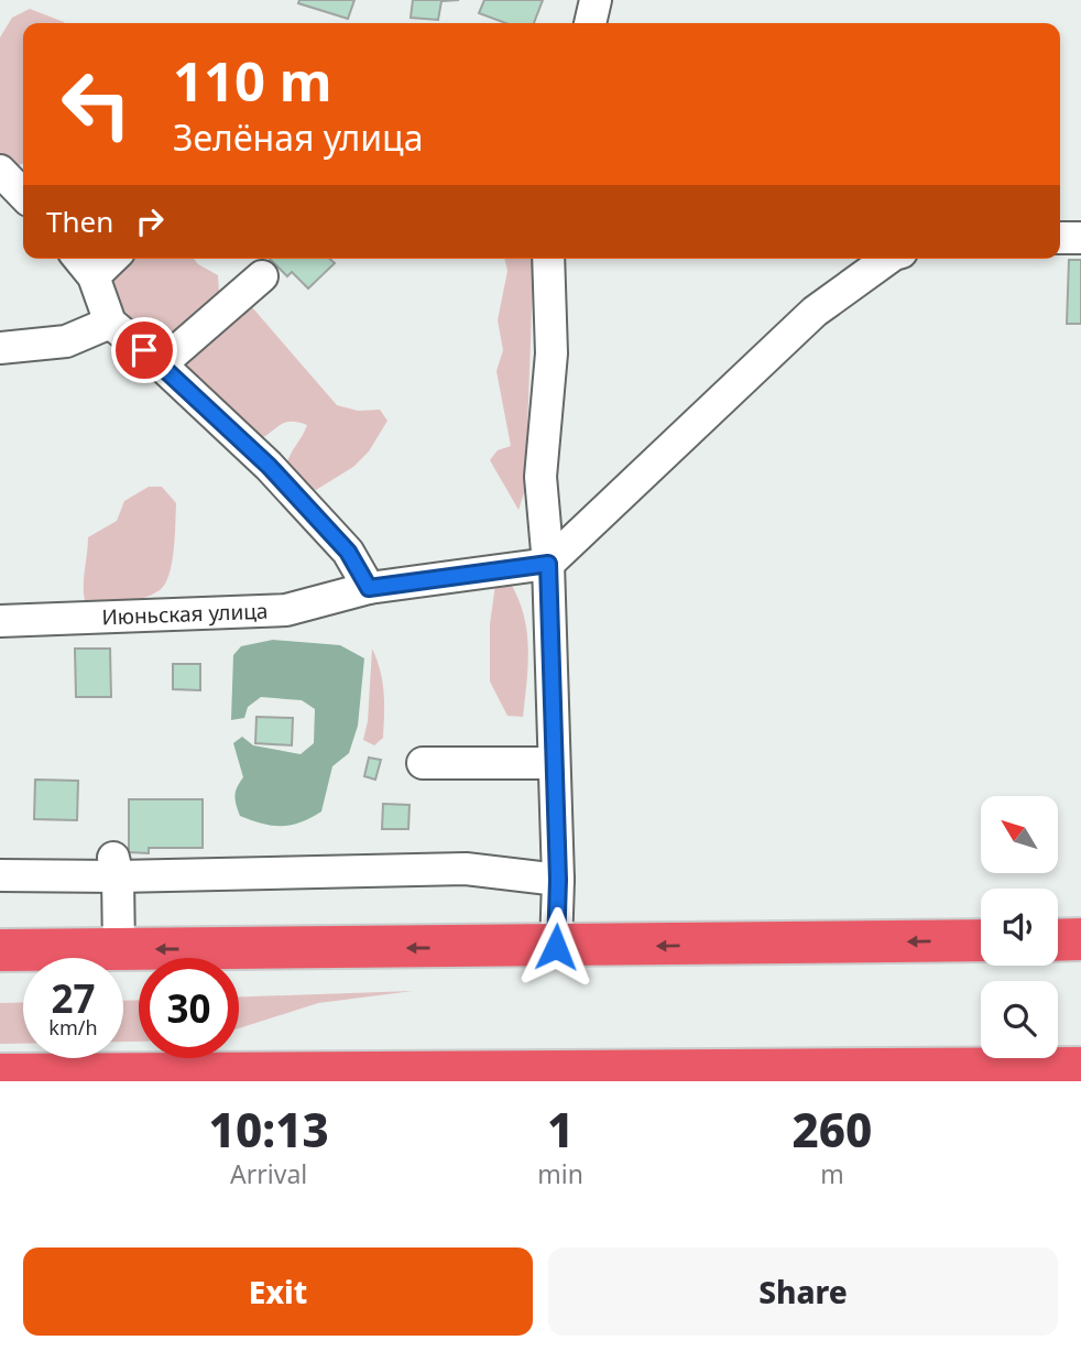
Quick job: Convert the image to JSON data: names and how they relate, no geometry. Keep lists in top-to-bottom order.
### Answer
{
  "streets": {
    "street": ["Июньская улица"]
  },
  "north": "top left",
  "page": {
    "turn": ["110 m", "Зелёная улица"],
    "then": "Then",
    "speed": "27 km/h",
    "limit": "30",
    "eta": [
      "10:13",
      "Arrival",
      "1",
      "min",
      "260",
      "m"
    ],
    "buttons": ["Exit", "Share"]
  }
}
